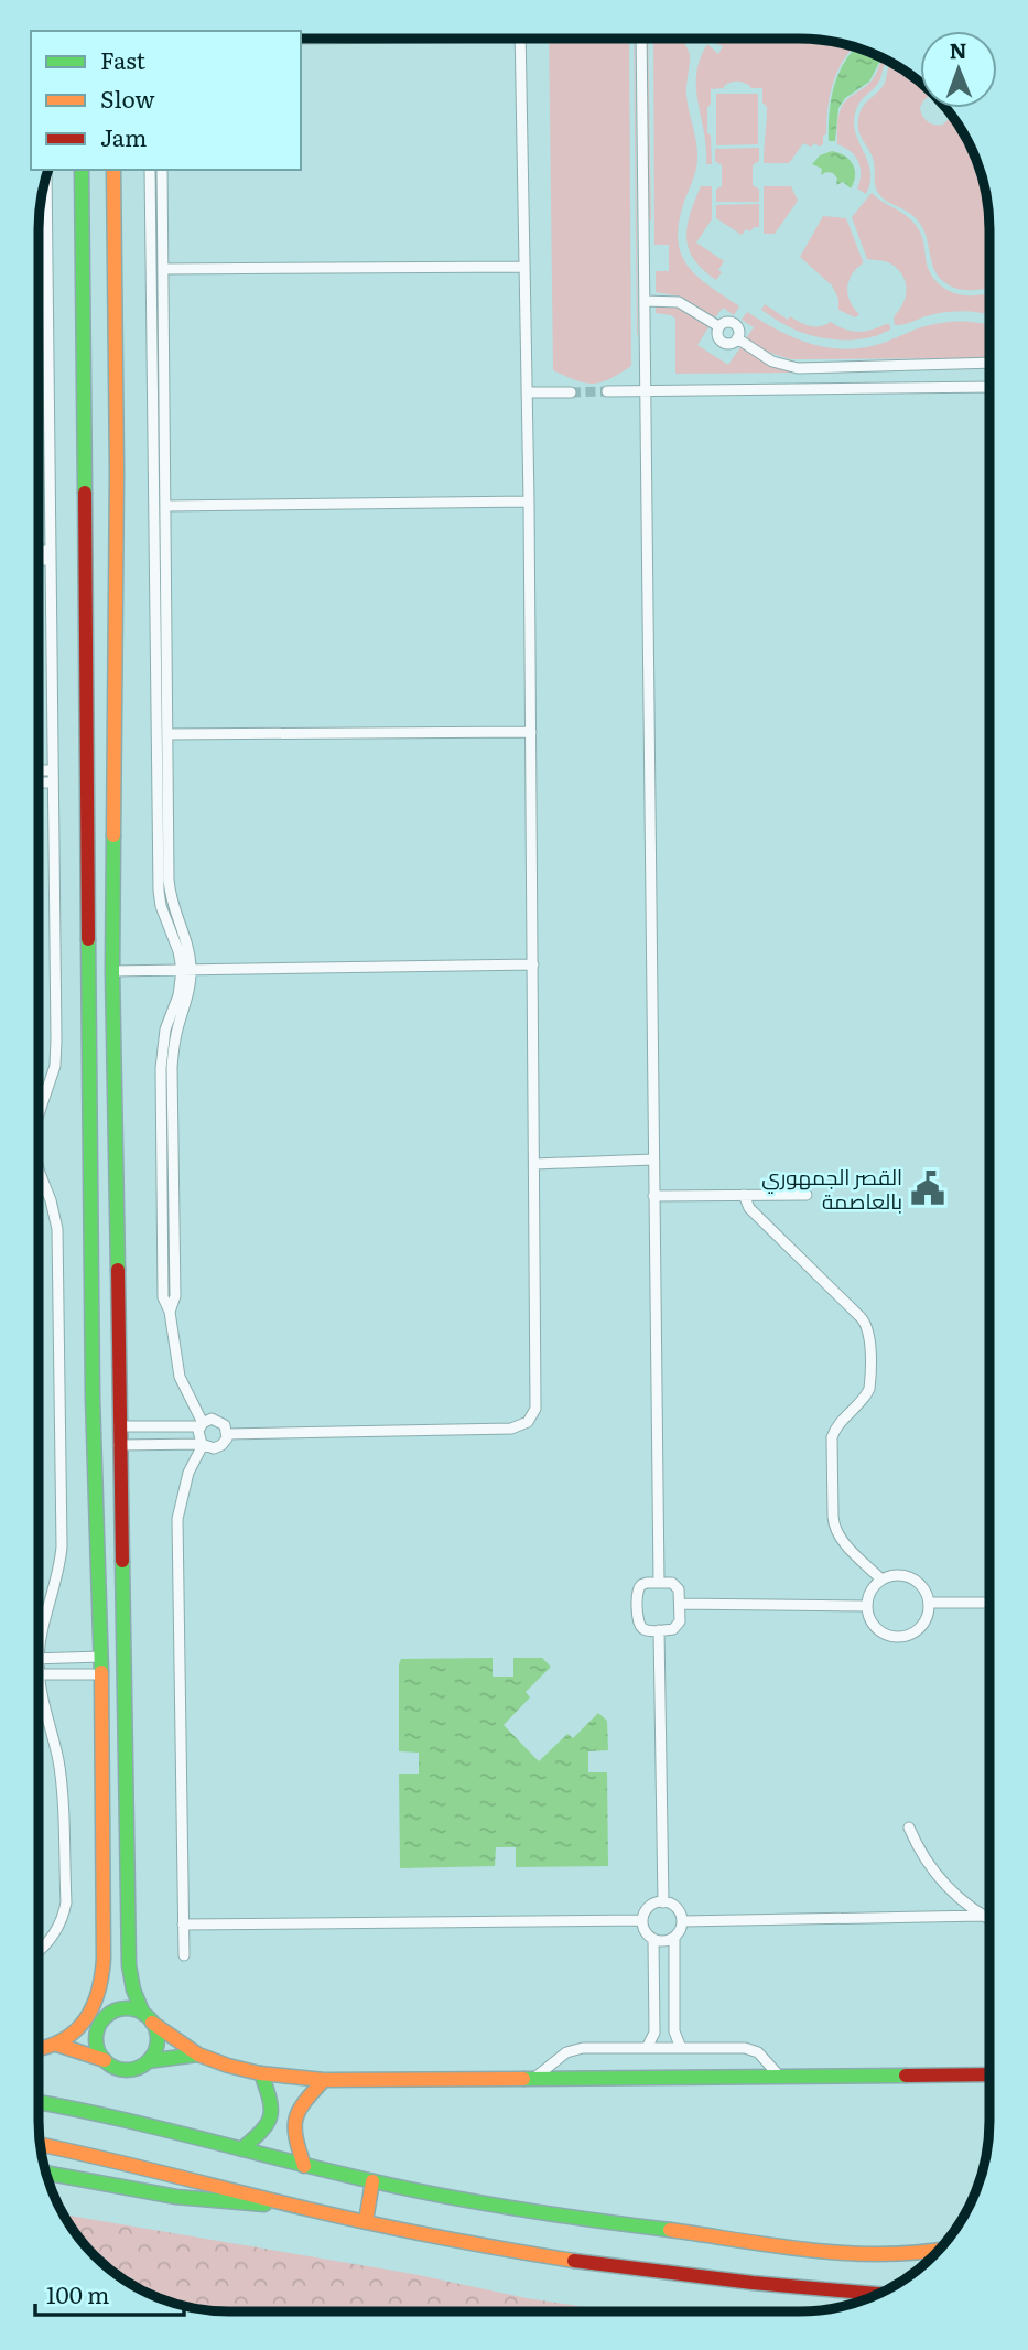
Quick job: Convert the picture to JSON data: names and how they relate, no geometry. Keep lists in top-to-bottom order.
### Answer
{
  "places": {
    "public building": ["القصر الجمهوري بالعاصمة"]
  },
  "legend": ["Fast", "Slow", "Jam"],
  "scale_bar": "100 m",
  "north": "top"
}
